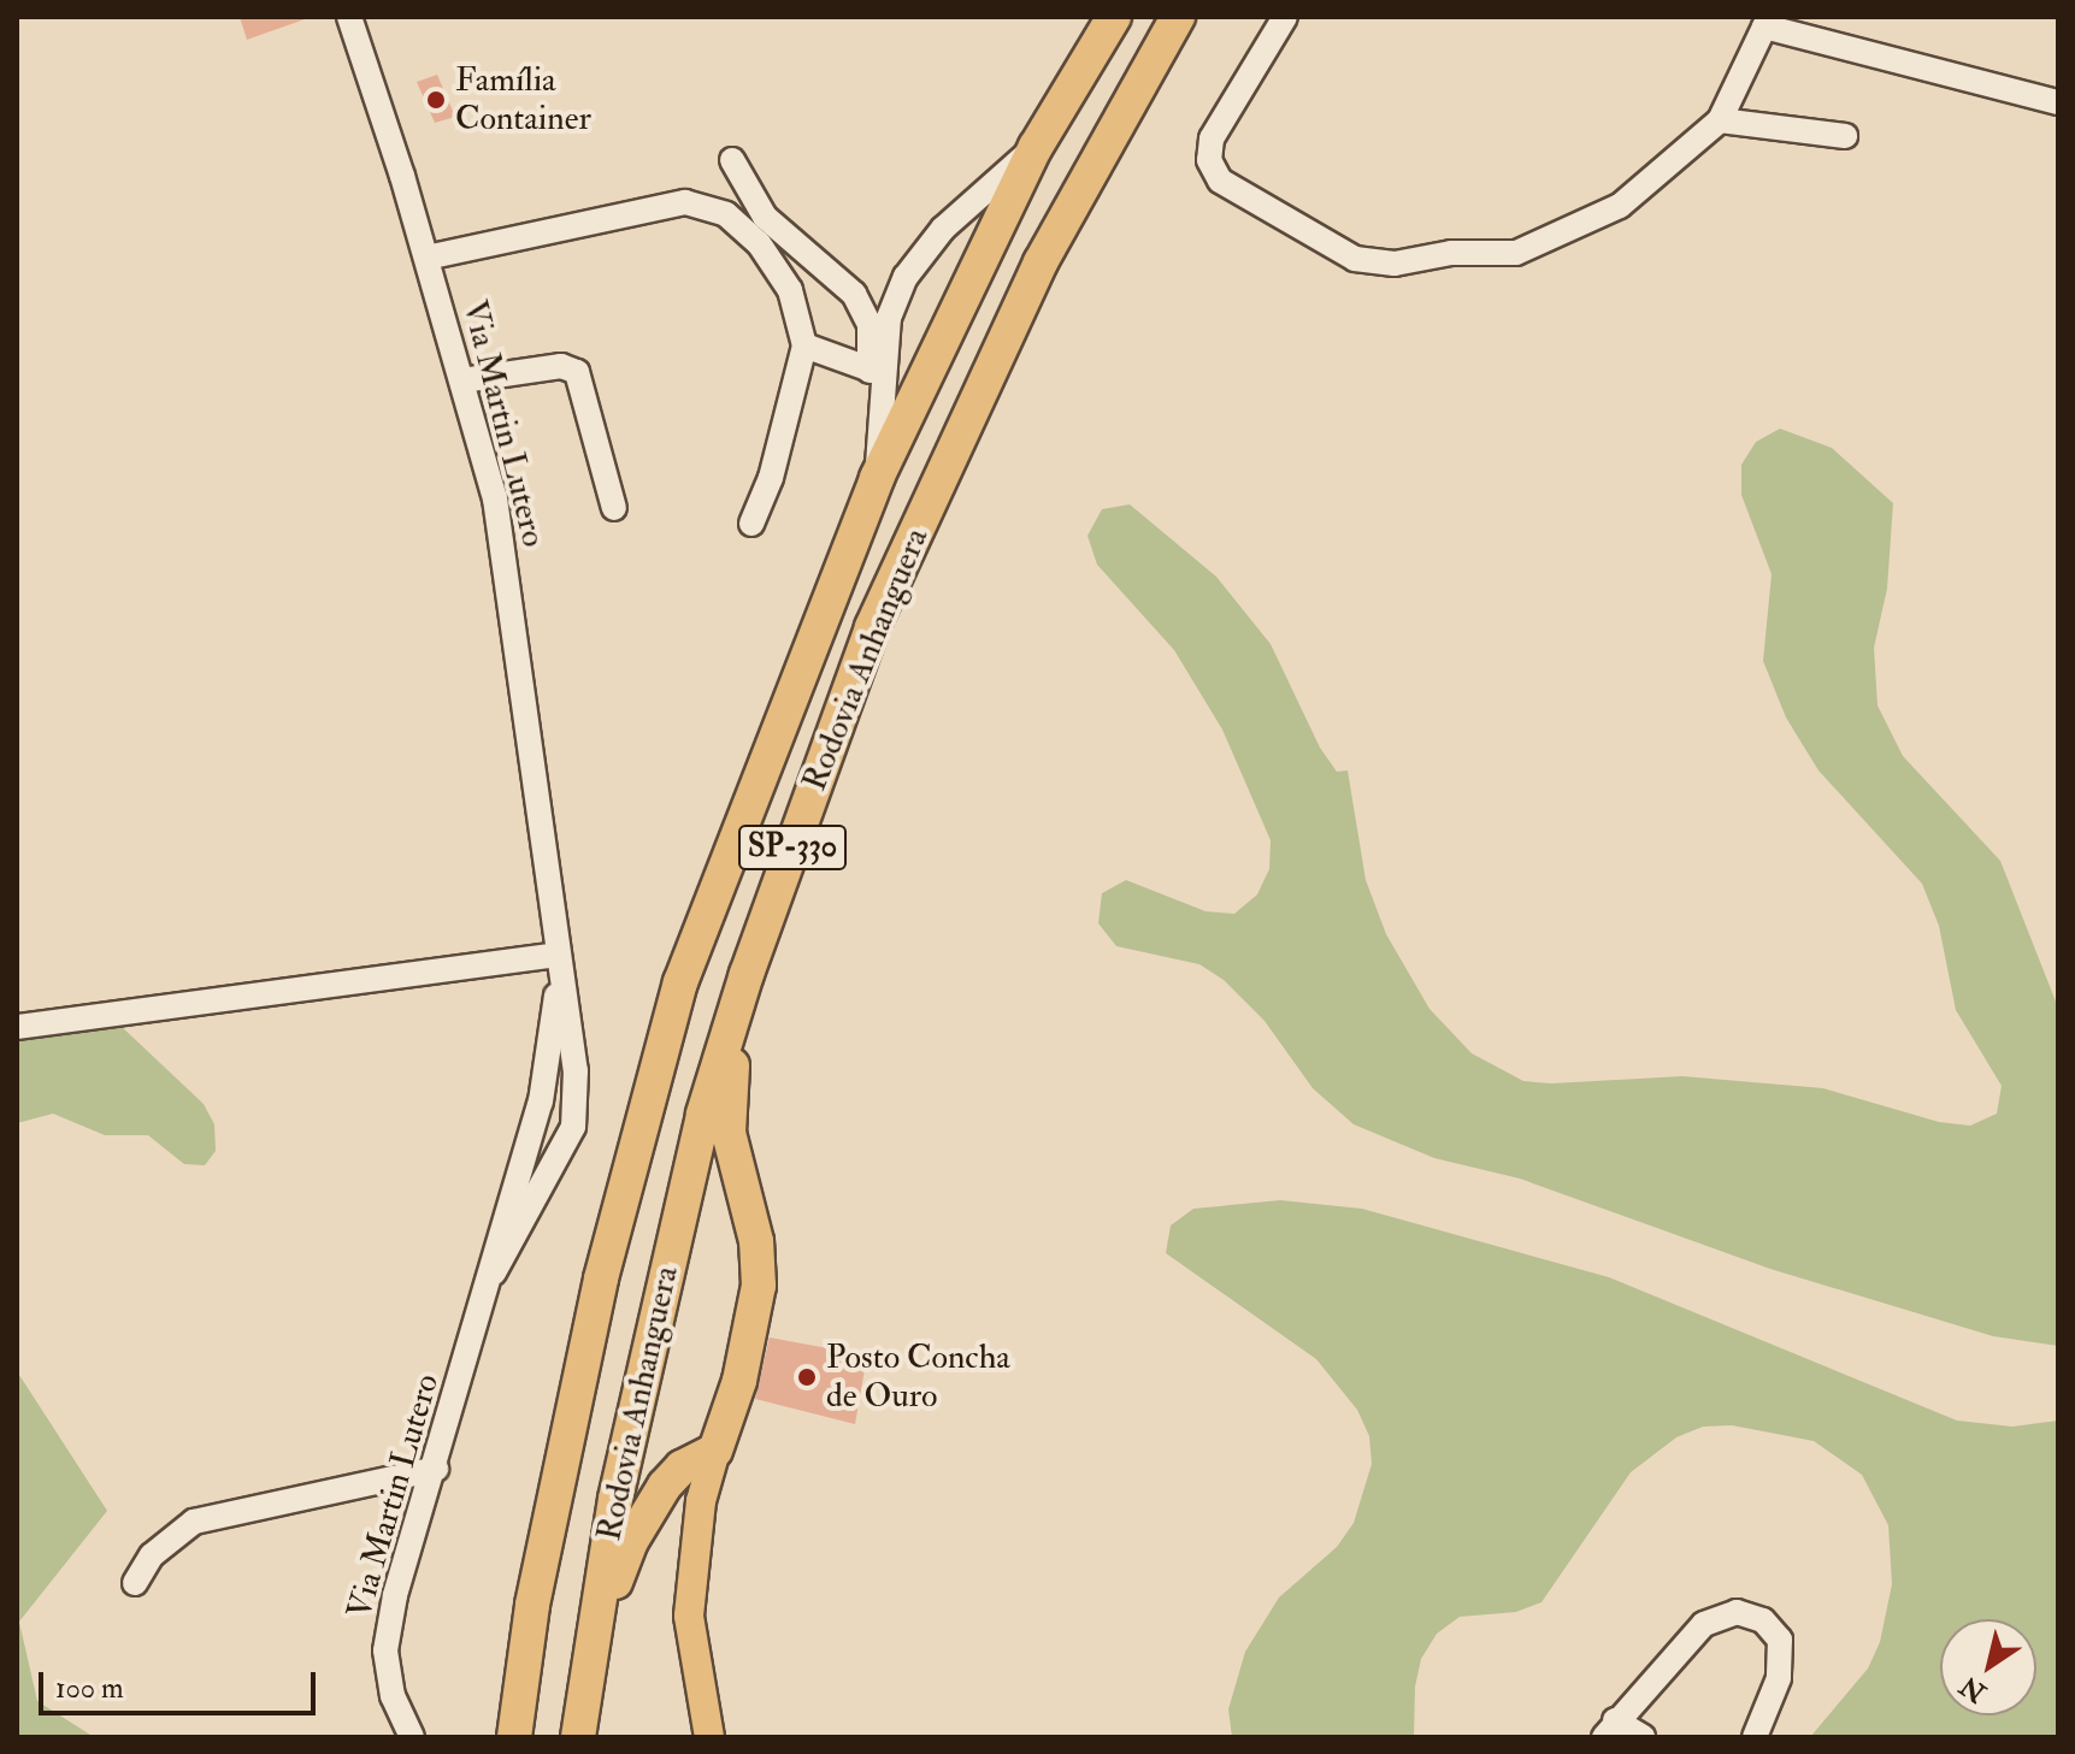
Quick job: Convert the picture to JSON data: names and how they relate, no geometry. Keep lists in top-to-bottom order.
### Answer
{
  "streets": {
    "highway": ["Rodovia Anhanguera", "SP-330"],
    "street": ["Via Martin Lutero"]
  },
  "places": ["Família Container", "Posto Concha de Ouro"],
  "scale_bar": "100 m",
  "north": "bottom left"
}
